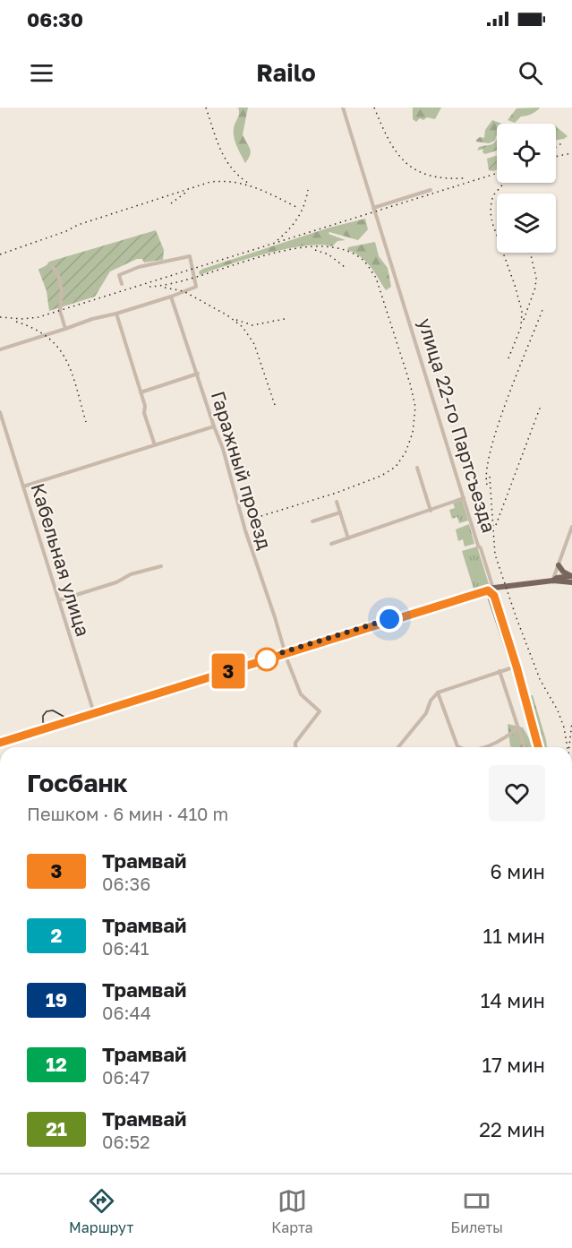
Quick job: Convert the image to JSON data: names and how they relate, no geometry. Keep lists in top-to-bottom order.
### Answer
{
  "streets": {
    "main road": ["улица 22-го Партсъезда"],
    "street": ["Гаражный проезд", "Кабельная улица"]
  },
  "lines": ["tram line 3"],
  "page": {
    "status": "06:30",
    "header": "Railo",
    "on_map": "3",
    "heading": ["Госбанк", "Пешком · 6 мин · 410 m"],
    "list": [
      {
        "mark": "3",
        "name": "Трамвай",
        "note": "06:36",
        "value": "6 мин"
      },
      {
        "mark": "2",
        "name": "Трамвай",
        "note": "06:41",
        "value": "11 мин"
      },
      {
        "mark": "19",
        "name": "Трамвай",
        "note": "06:44",
        "value": "14 мин"
      },
      {
        "mark": "12",
        "name": "Трамвай",
        "note": "06:47",
        "value": "17 мин"
      },
      {
        "mark": "21",
        "name": "Трамвай",
        "note": "06:52",
        "value": "22 мин"
      }
    ],
    "tabs": ["Маршрут", "Карта", "Билеты"]
  }
}
